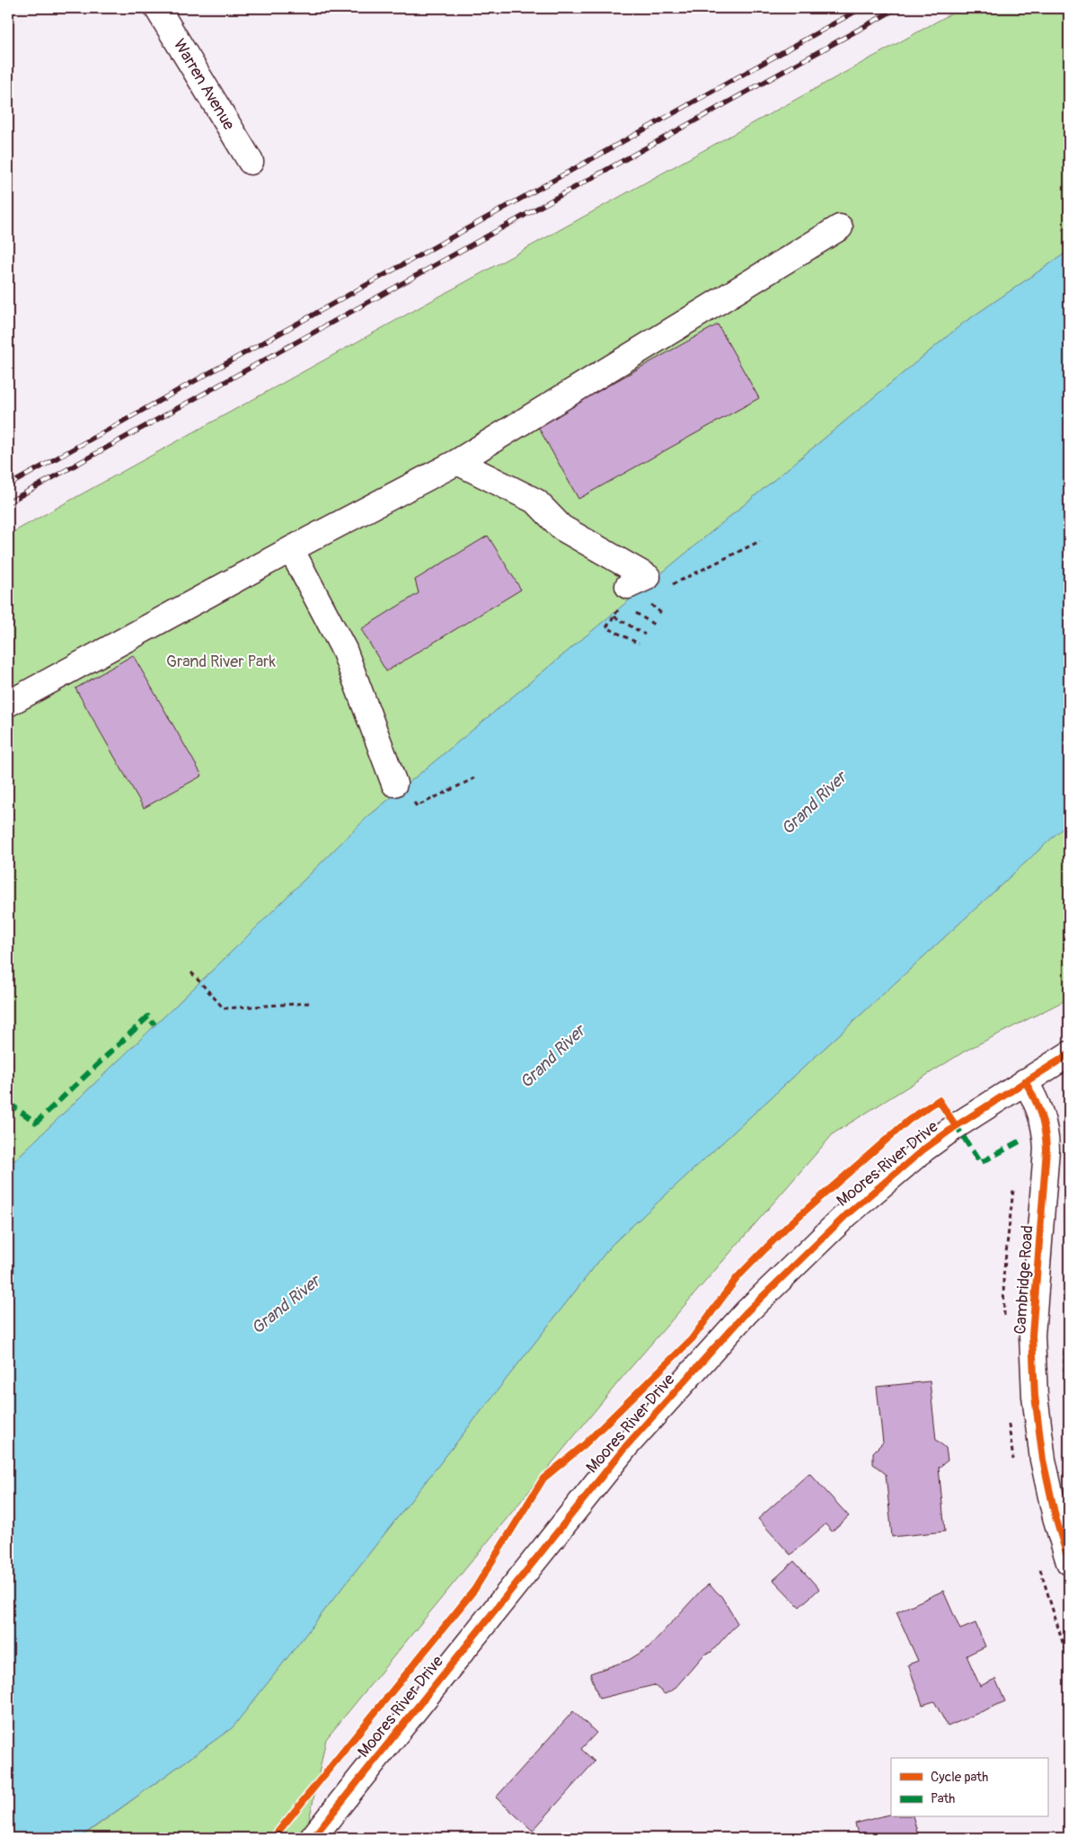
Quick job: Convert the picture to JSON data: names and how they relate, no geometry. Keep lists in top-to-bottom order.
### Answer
{
  "streets": {
    "street": ["Warren Avenue", "Moores River Drive", "Cambridge Road"]
  },
  "crossings": [
    ["Moores River Drive", "Cambridge Road"]
  ],
  "water": ["Grand River"],
  "parks": ["Grand River Park"],
  "legend": ["Cycle path", "Path"]
}
